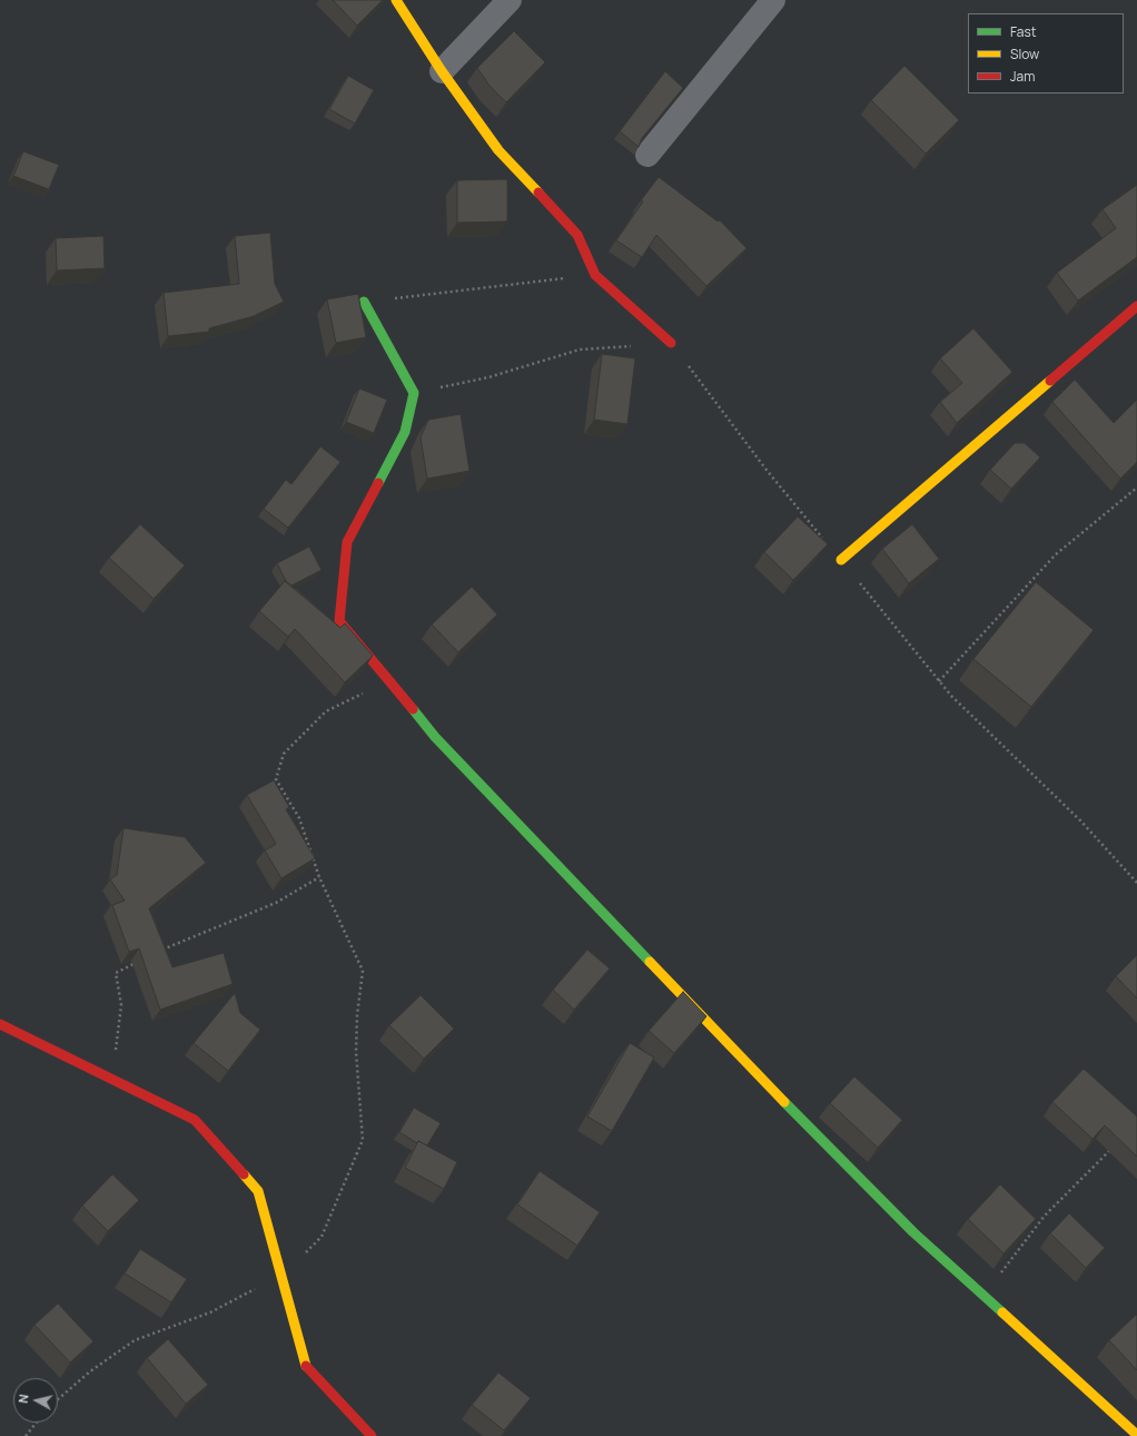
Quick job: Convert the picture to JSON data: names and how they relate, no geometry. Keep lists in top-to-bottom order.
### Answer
{
  "legend": ["Fast", "Slow", "Jam"],
  "north": "left"
}
